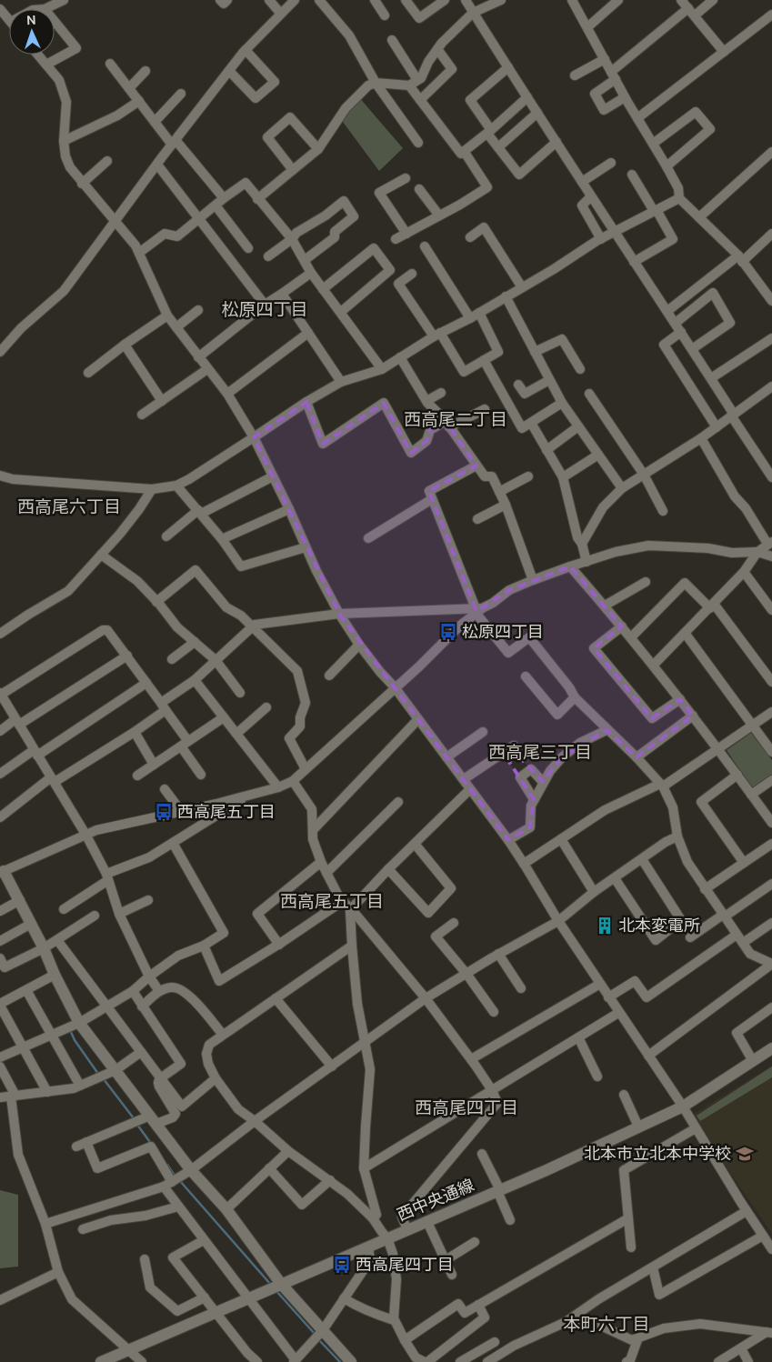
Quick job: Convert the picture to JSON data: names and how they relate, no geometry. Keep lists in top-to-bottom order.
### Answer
{
  "streets": {
    "street": ["西中央通線"]
  },
  "districts": [
    "松原四丁目",
    "西高尾二丁目",
    "西高尾六丁目",
    "西高尾三丁目",
    "西高尾五丁目",
    "西高尾四丁目",
    "本町六丁目"
  ],
  "places": {
    "bus stop": ["松原四丁目", "西高尾五丁目", "西高尾四丁目"],
    "building": ["北本変電所"],
    "school or university": ["北本市立北本中学校"]
  },
  "north": "top"
}
